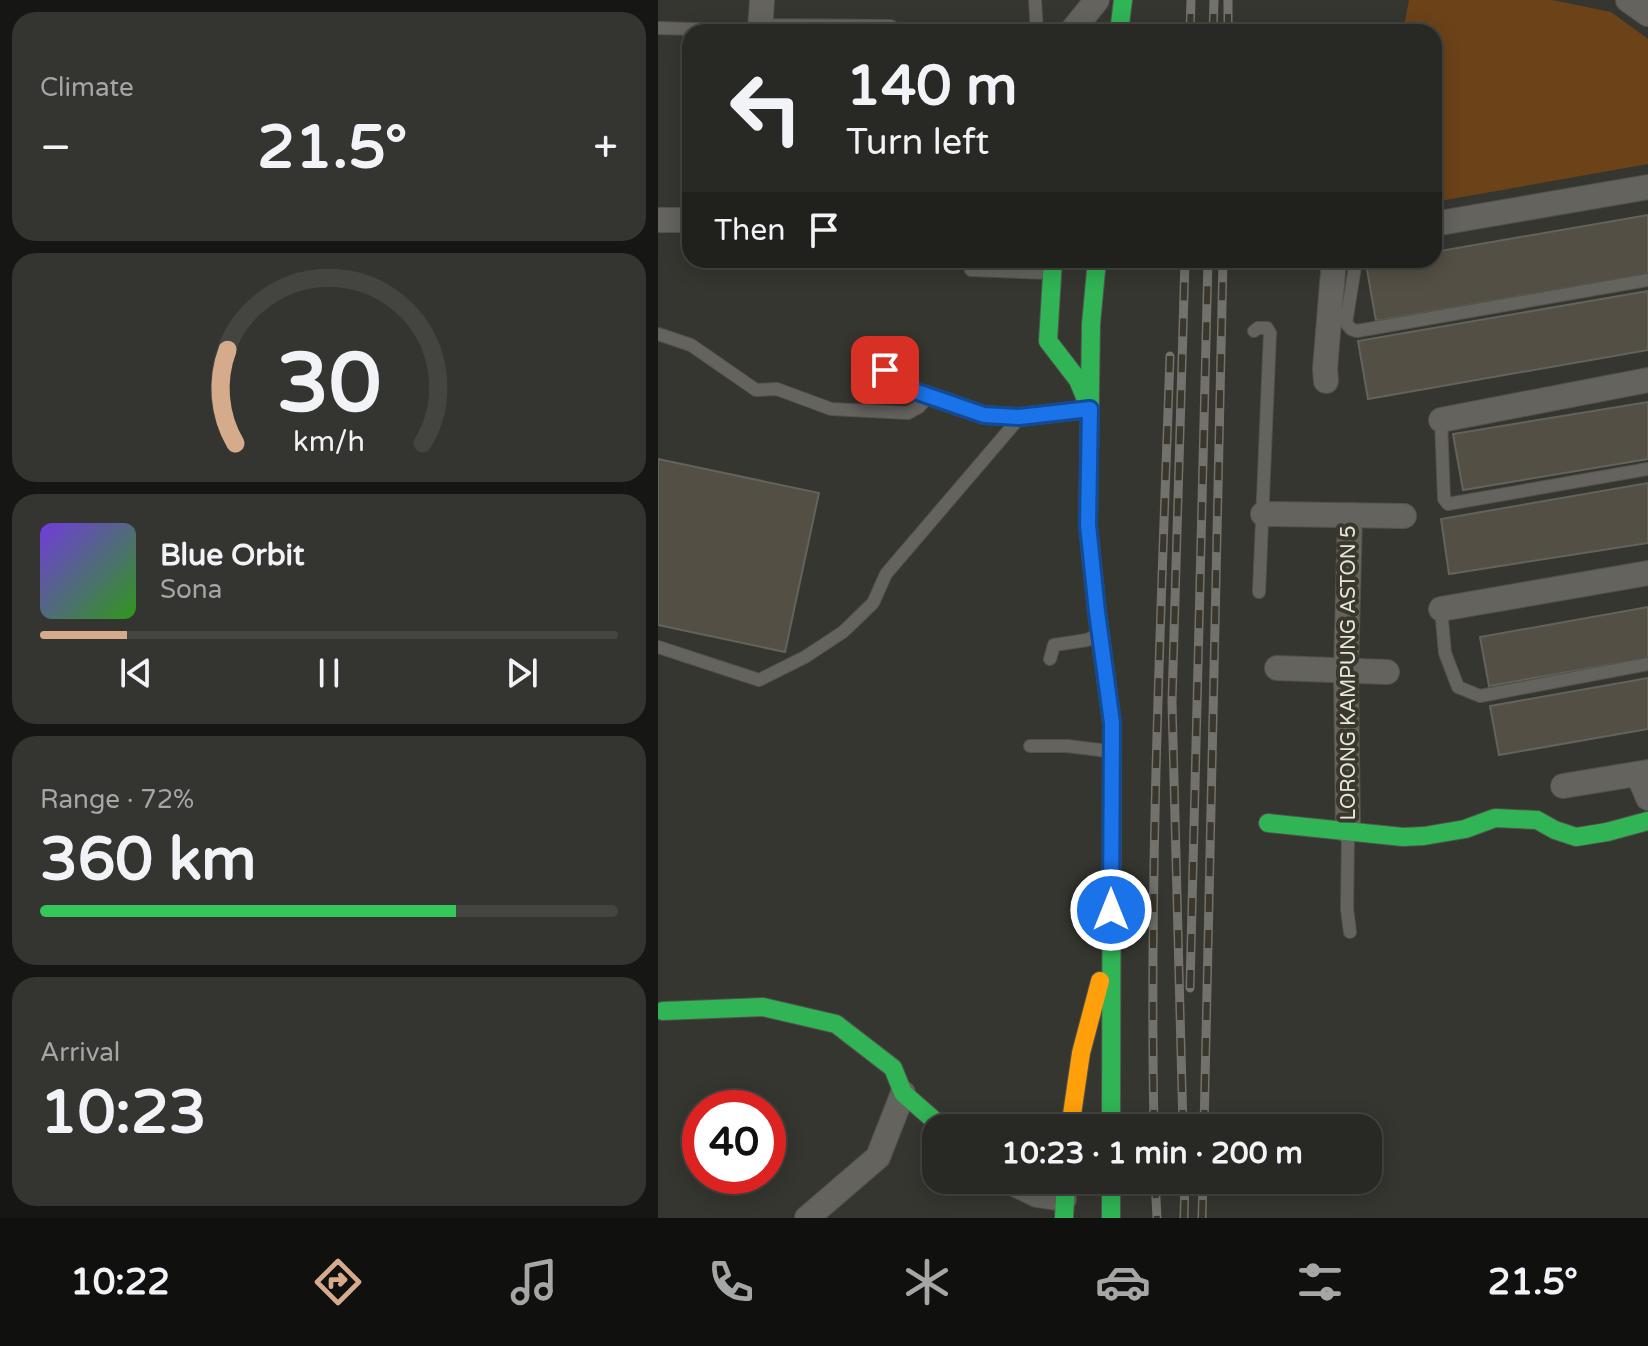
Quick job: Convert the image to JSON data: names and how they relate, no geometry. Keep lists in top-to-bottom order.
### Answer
{
  "streets": {
    "street": ["LORONG KAMPUNG ASTON 5"]
  },
  "page": {
    "tile": [
      "Climate",
      ["Range · 72%", "360 km"],
      ["Arrival", "10:23"]
    ],
    "turn": ["140 m", "Turn left"],
    "heat": ["−", "21.5°", "+"],
    "then": "Then",
    "song": ["Blue Orbit", "Sona"],
    "limit": "40",
    "trip": "10:23 · 1 min · 200 m",
    "tabs": ["10:22", "21.5°"],
    "gauge": ["30", "km/h"]
  }
}
